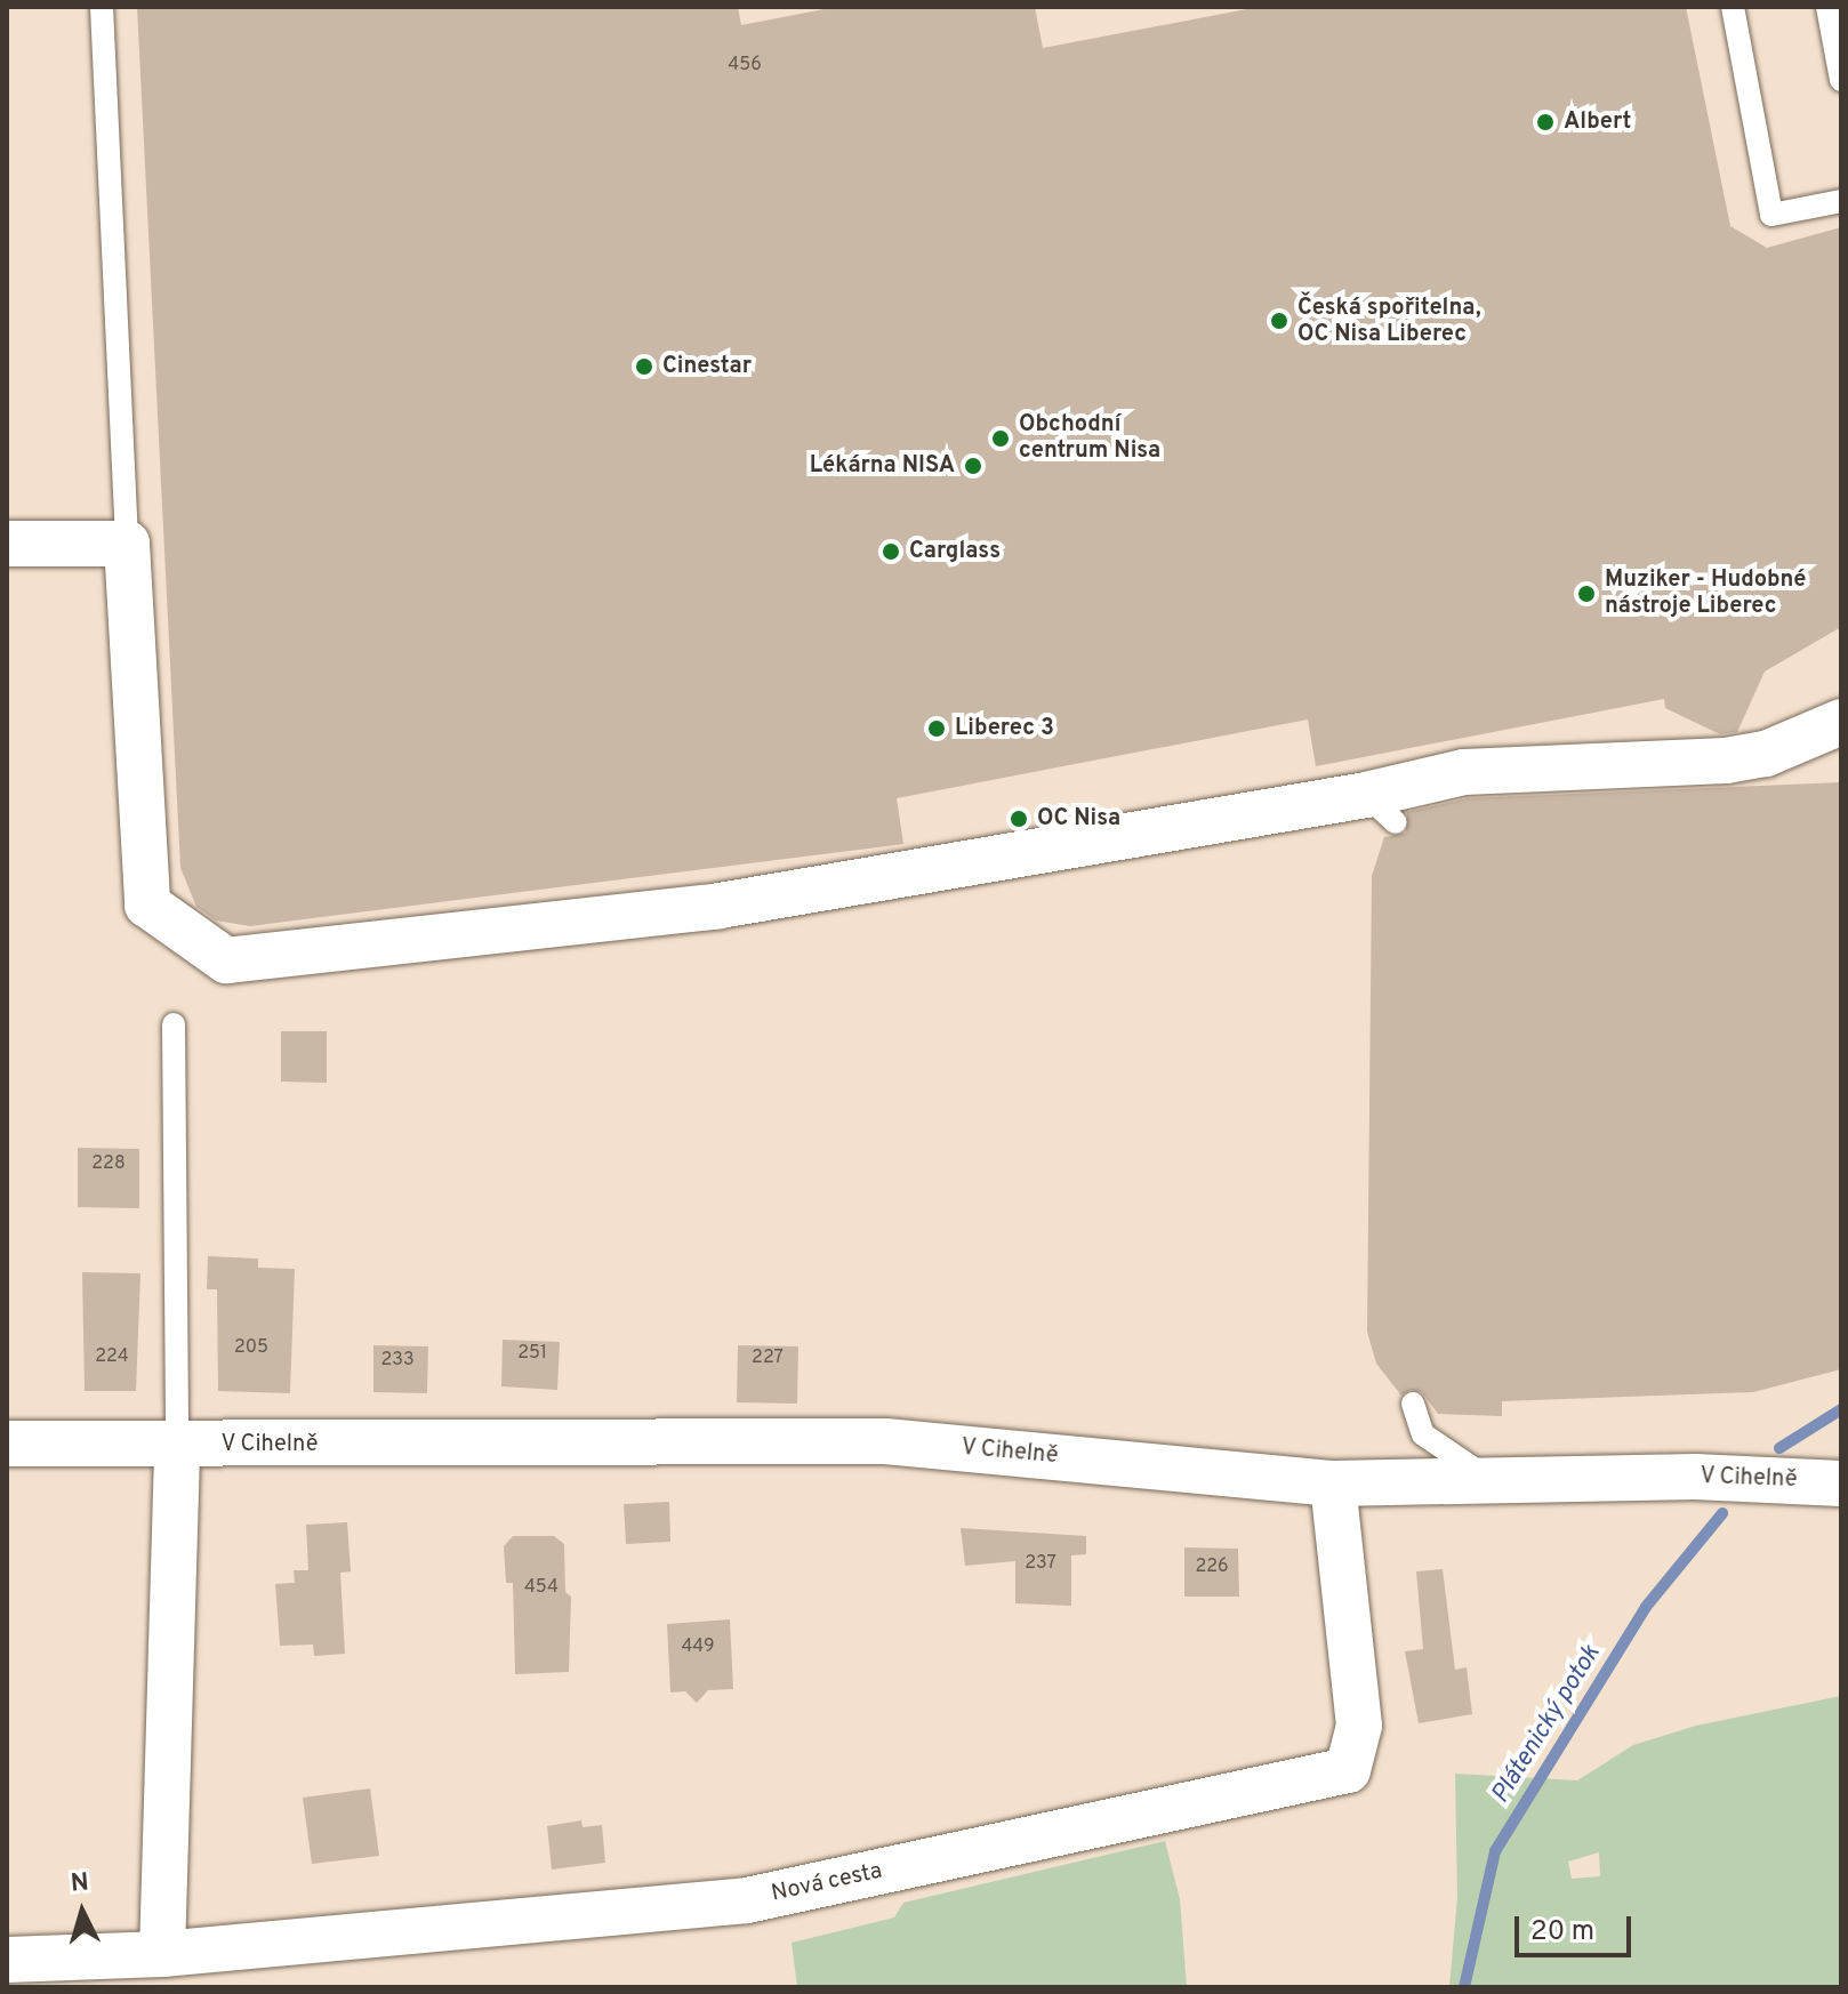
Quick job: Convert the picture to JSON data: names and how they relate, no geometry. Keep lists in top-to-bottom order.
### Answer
{
  "streets": {
    "street": ["V Cihelně", "Nová cesta"]
  },
  "crossings": [
    ["V Cihelně", "Nová cesta"]
  ],
  "water": ["Plátenický potok"],
  "places": [
    "Albert",
    "Česká spořitelna, OC Nisa Liberec",
    "Cinestar",
    "Obchodní centrum Nisa",
    "Lékárna NISA",
    "Carglass",
    "Muziker - Hudobné nástroje Liberec",
    "Liberec 3",
    "OC Nisa"
  ],
  "house_numbers": [
    "456",
    "228",
    "205",
    "251",
    "224",
    "227",
    "233",
    "237",
    "226",
    "454",
    "449"
  ],
  "scale_bar": "20 m",
  "north": "top"
}
